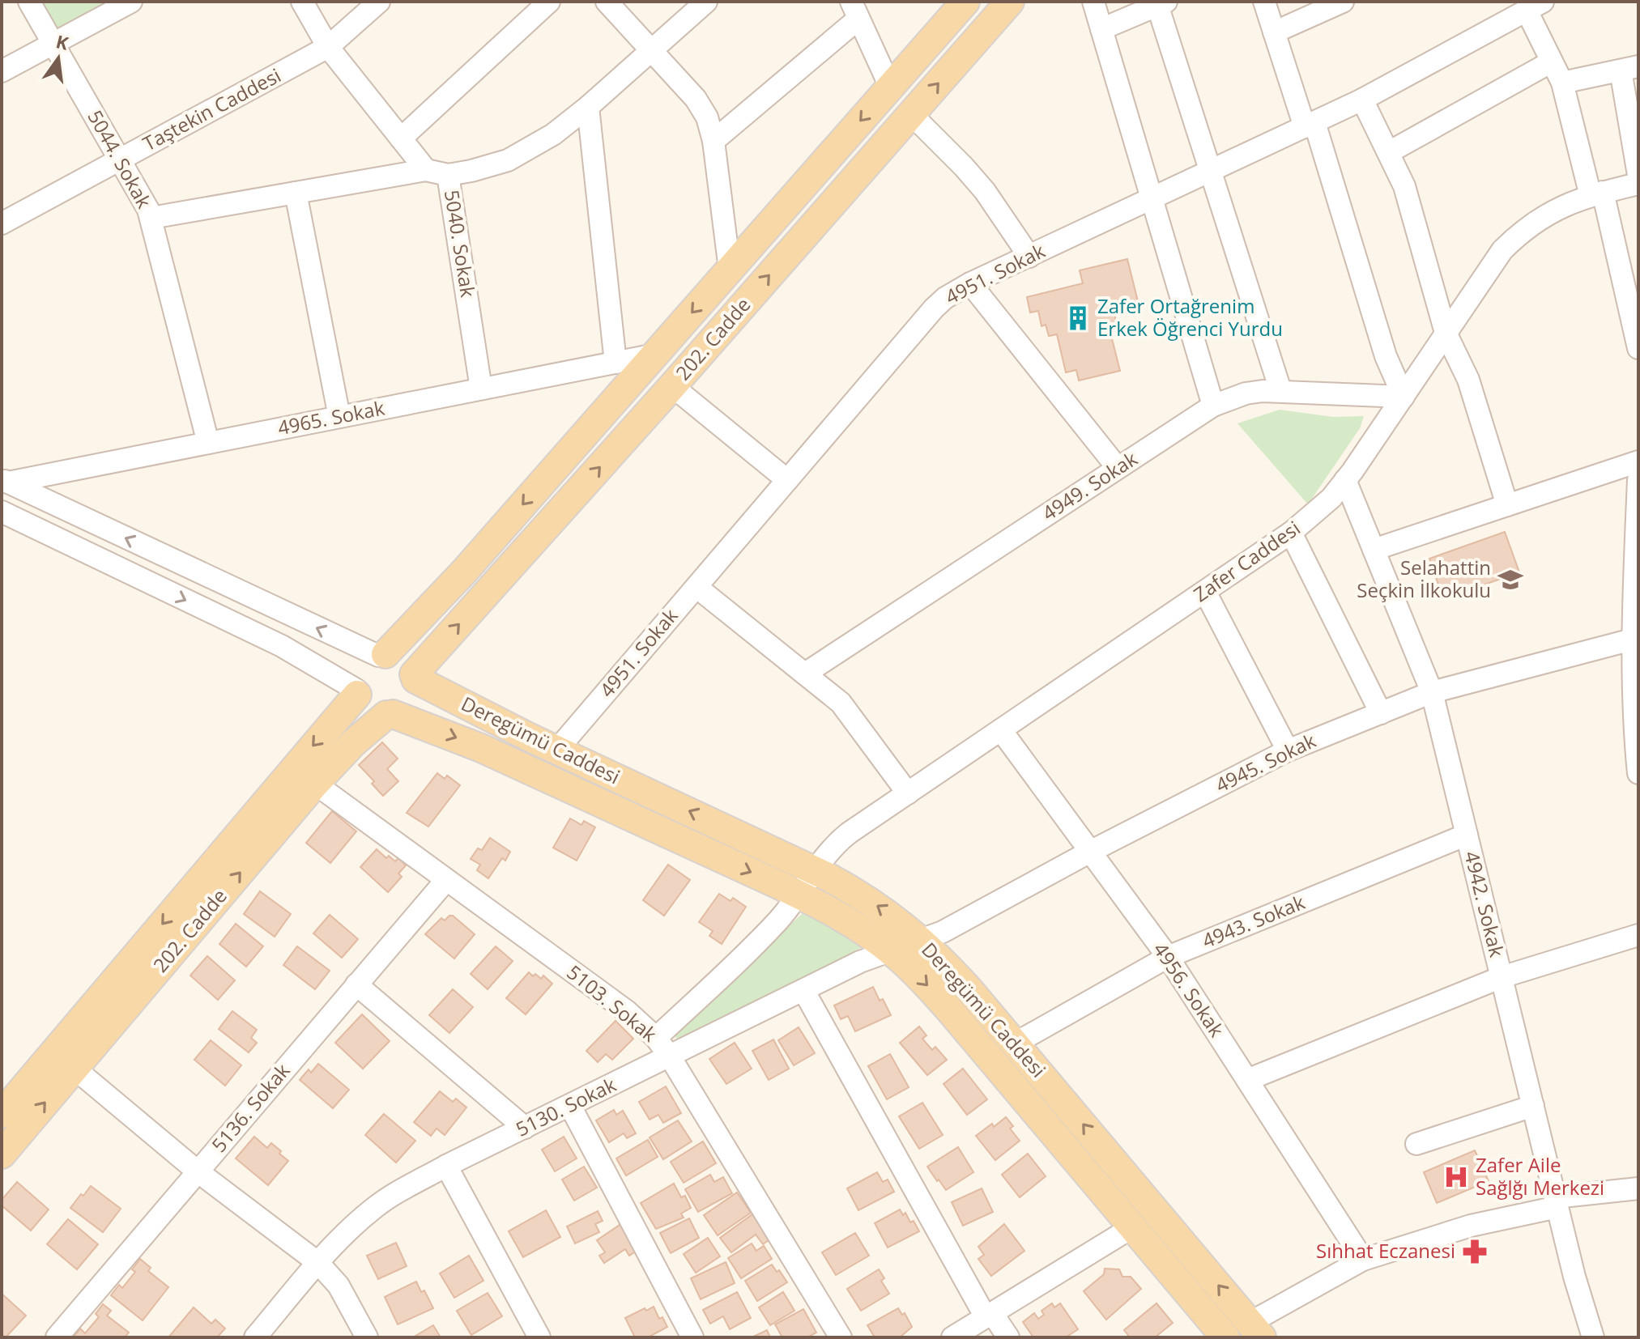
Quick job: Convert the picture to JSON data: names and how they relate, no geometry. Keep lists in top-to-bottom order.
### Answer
{
  "streets": {
    "main road": ["202. Cadde", "Deregümü Caddesi"],
    "street": [
      "Taştekin Caddesi",
      "5044. Sokak",
      "5040. Sokak",
      "4951. Sokak",
      "4965. Sokak",
      "4949. Sokak",
      "Zafer Caddesi",
      "4945. Sokak",
      "4942. Sokak",
      "4943. Sokak",
      "4956. Sokak",
      "5103. Sokak",
      "5130. Sokak",
      "5136. Sokak"
    ]
  },
  "crossings": [
    ["Taştekin Caddesi", "5044. Sokak"],
    ["Taştekin Caddesi", "5040. Sokak"],
    ["5044. Sokak", "4965. Sokak"],
    ["5040. Sokak", "4965. Sokak"],
    ["4951. Sokak", "Deregümü Caddesi"],
    ["202. Cadde", "4965. Sokak"],
    ["202. Cadde", "Deregümü Caddesi"],
    ["202. Cadde", "5103. Sokak"],
    ["4949. Sokak", "Zafer Caddesi"],
    ["Zafer Caddesi", "Deregümü Caddesi"],
    ["Zafer Caddesi", "4942. Sokak"],
    ["Zafer Caddesi", "4956. Sokak"],
    ["Zafer Caddesi", "5103. Sokak"],
    ["Deregümü Caddesi", "4945. Sokak"],
    ["Deregümü Caddesi", "4943. Sokak"],
    ["Deregümü Caddesi", "5130. Sokak"],
    ["4945. Sokak", "4942. Sokak"],
    ["4945. Sokak", "4956. Sokak"],
    ["4945. Sokak", "5130. Sokak"],
    ["4942. Sokak", "4943. Sokak"],
    ["4943. Sokak", "4956. Sokak"],
    ["5103. Sokak", "5130. Sokak"],
    ["5103. Sokak", "5136. Sokak"]
  ],
  "places": {
    "building": ["Zafer Ortağrenim Erkek Öğrenci Yurdu"],
    "school or university": ["Selahattin Seçkin İlkokulu"],
    "hospital": ["Zafer Aile Sağlğı Merkezi"],
    "pharmacy": ["Sıhhat Eczanesi"]
  },
  "north": "top"
}
